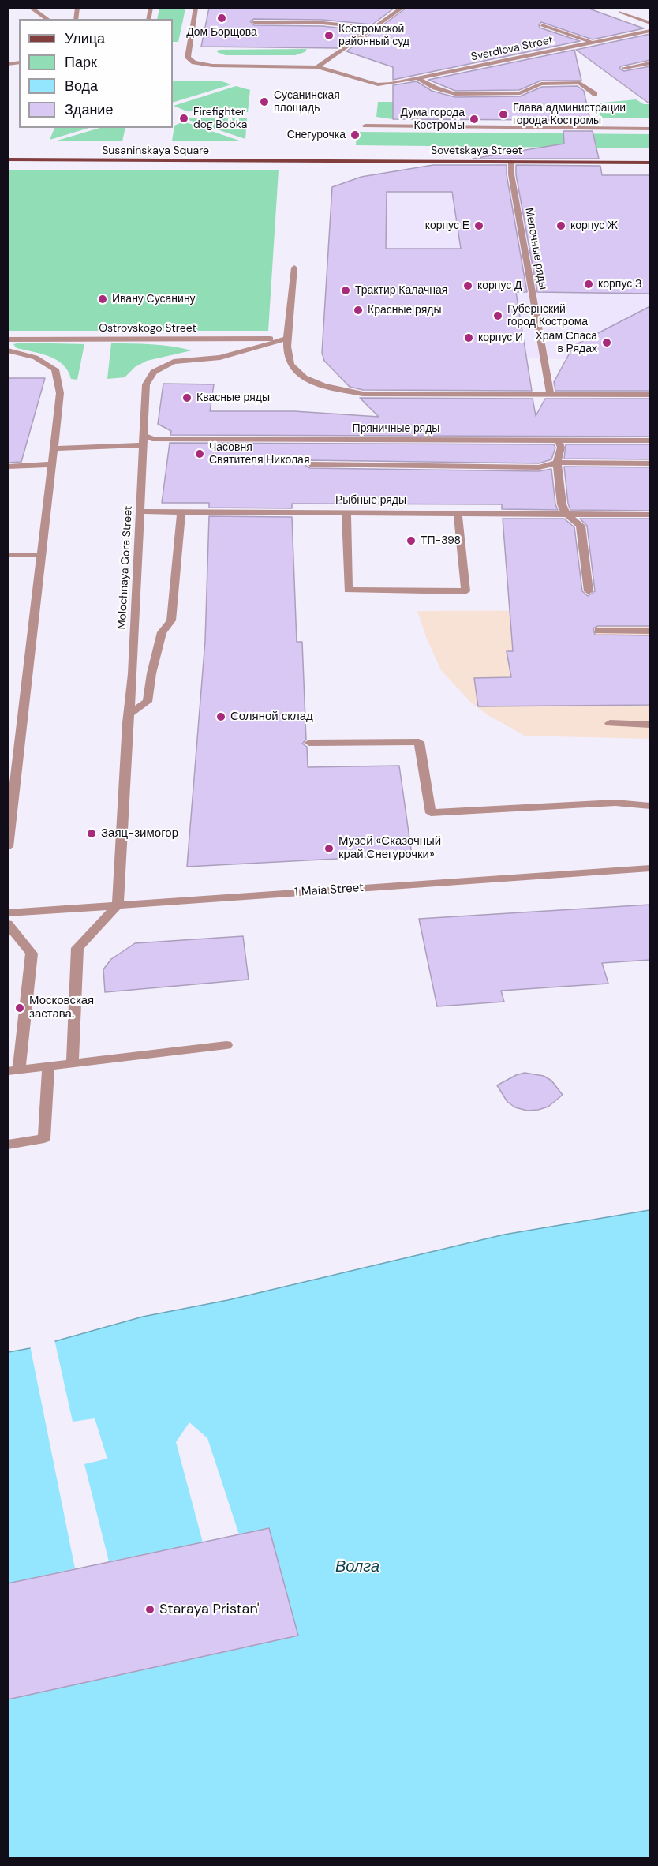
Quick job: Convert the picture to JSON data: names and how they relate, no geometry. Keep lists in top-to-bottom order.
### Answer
{
  "streets": {
    "main road": ["Susaninskaya Square", "Sovetskaya Street"],
    "street": [
      "Sverdlova Street",
      "Мелочные ряды",
      "Ostrovskogo Street",
      "Пряничные ряды",
      "Рыбные ряды",
      "Molochnaya Gora Street",
      "1 Maia Street"
    ]
  },
  "crossings": [
    ["Susaninskaya Square", "Sovetskaya Street"],
    ["Sovetskaya Street", "Мелочные ряды"],
    ["Ostrovskogo Street", "Molochnaya Gora Street"],
    ["Пряничные ряды", "Molochnaya Gora Street"],
    ["Рыбные ряды", "Molochnaya Gora Street"],
    ["Molochnaya Gora Street", "1 Maia Street"]
  ],
  "water": ["Волга"],
  "places": [
    "Дом Борщова",
    "Костромской районный суд",
    "Сусанинская площадь",
    "Глава администрации города Костромы",
    "Firefighter dog Bobka",
    "Дума города Костромы",
    "Снегурочка",
    "корпус Е",
    "корпус Ж",
    "корпус З",
    "корпус Д",
    "Трактир Калачная",
    "Ивану Сусанину",
    "Красные ряды",
    "Губернский город Кострома",
    "корпус И",
    "Храм Спаса в Рядах",
    "Квасные ряды",
    "Часовня Святителя Николая",
    "ТП-398",
    "Соляной склад",
    "Заяц-зимогор",
    "Музей «Сказочный край Снегурочки»",
    "Московская застава.",
    "Staraya Pristan'"
  ],
  "legend": [
    "Улица",
    "Парк",
    "Вода",
    "Здание"
  ]
}
